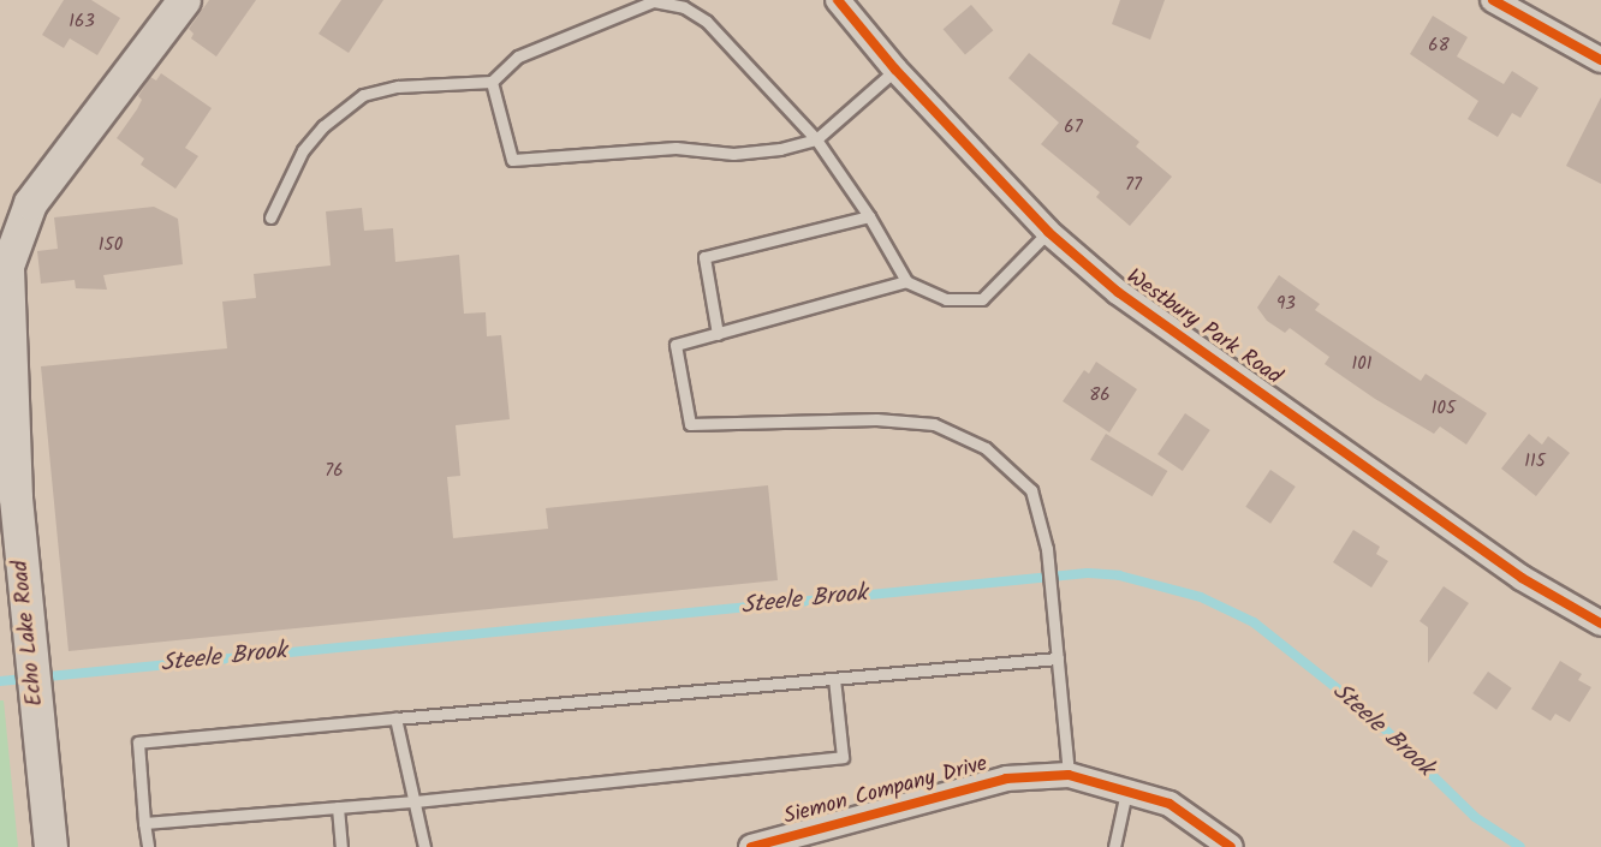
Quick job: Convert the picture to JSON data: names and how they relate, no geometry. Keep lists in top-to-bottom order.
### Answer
{
  "streets": {
    "main road": ["Echo Lake Road"],
    "street": ["Westbury Park Road", "Siemon Company Drive"]
  },
  "water": ["Steele Brook"],
  "house_numbers": [
    "163",
    "68",
    "67",
    "77",
    "150",
    "93",
    "101",
    "86",
    "105",
    "115",
    "76"
  ]
}
